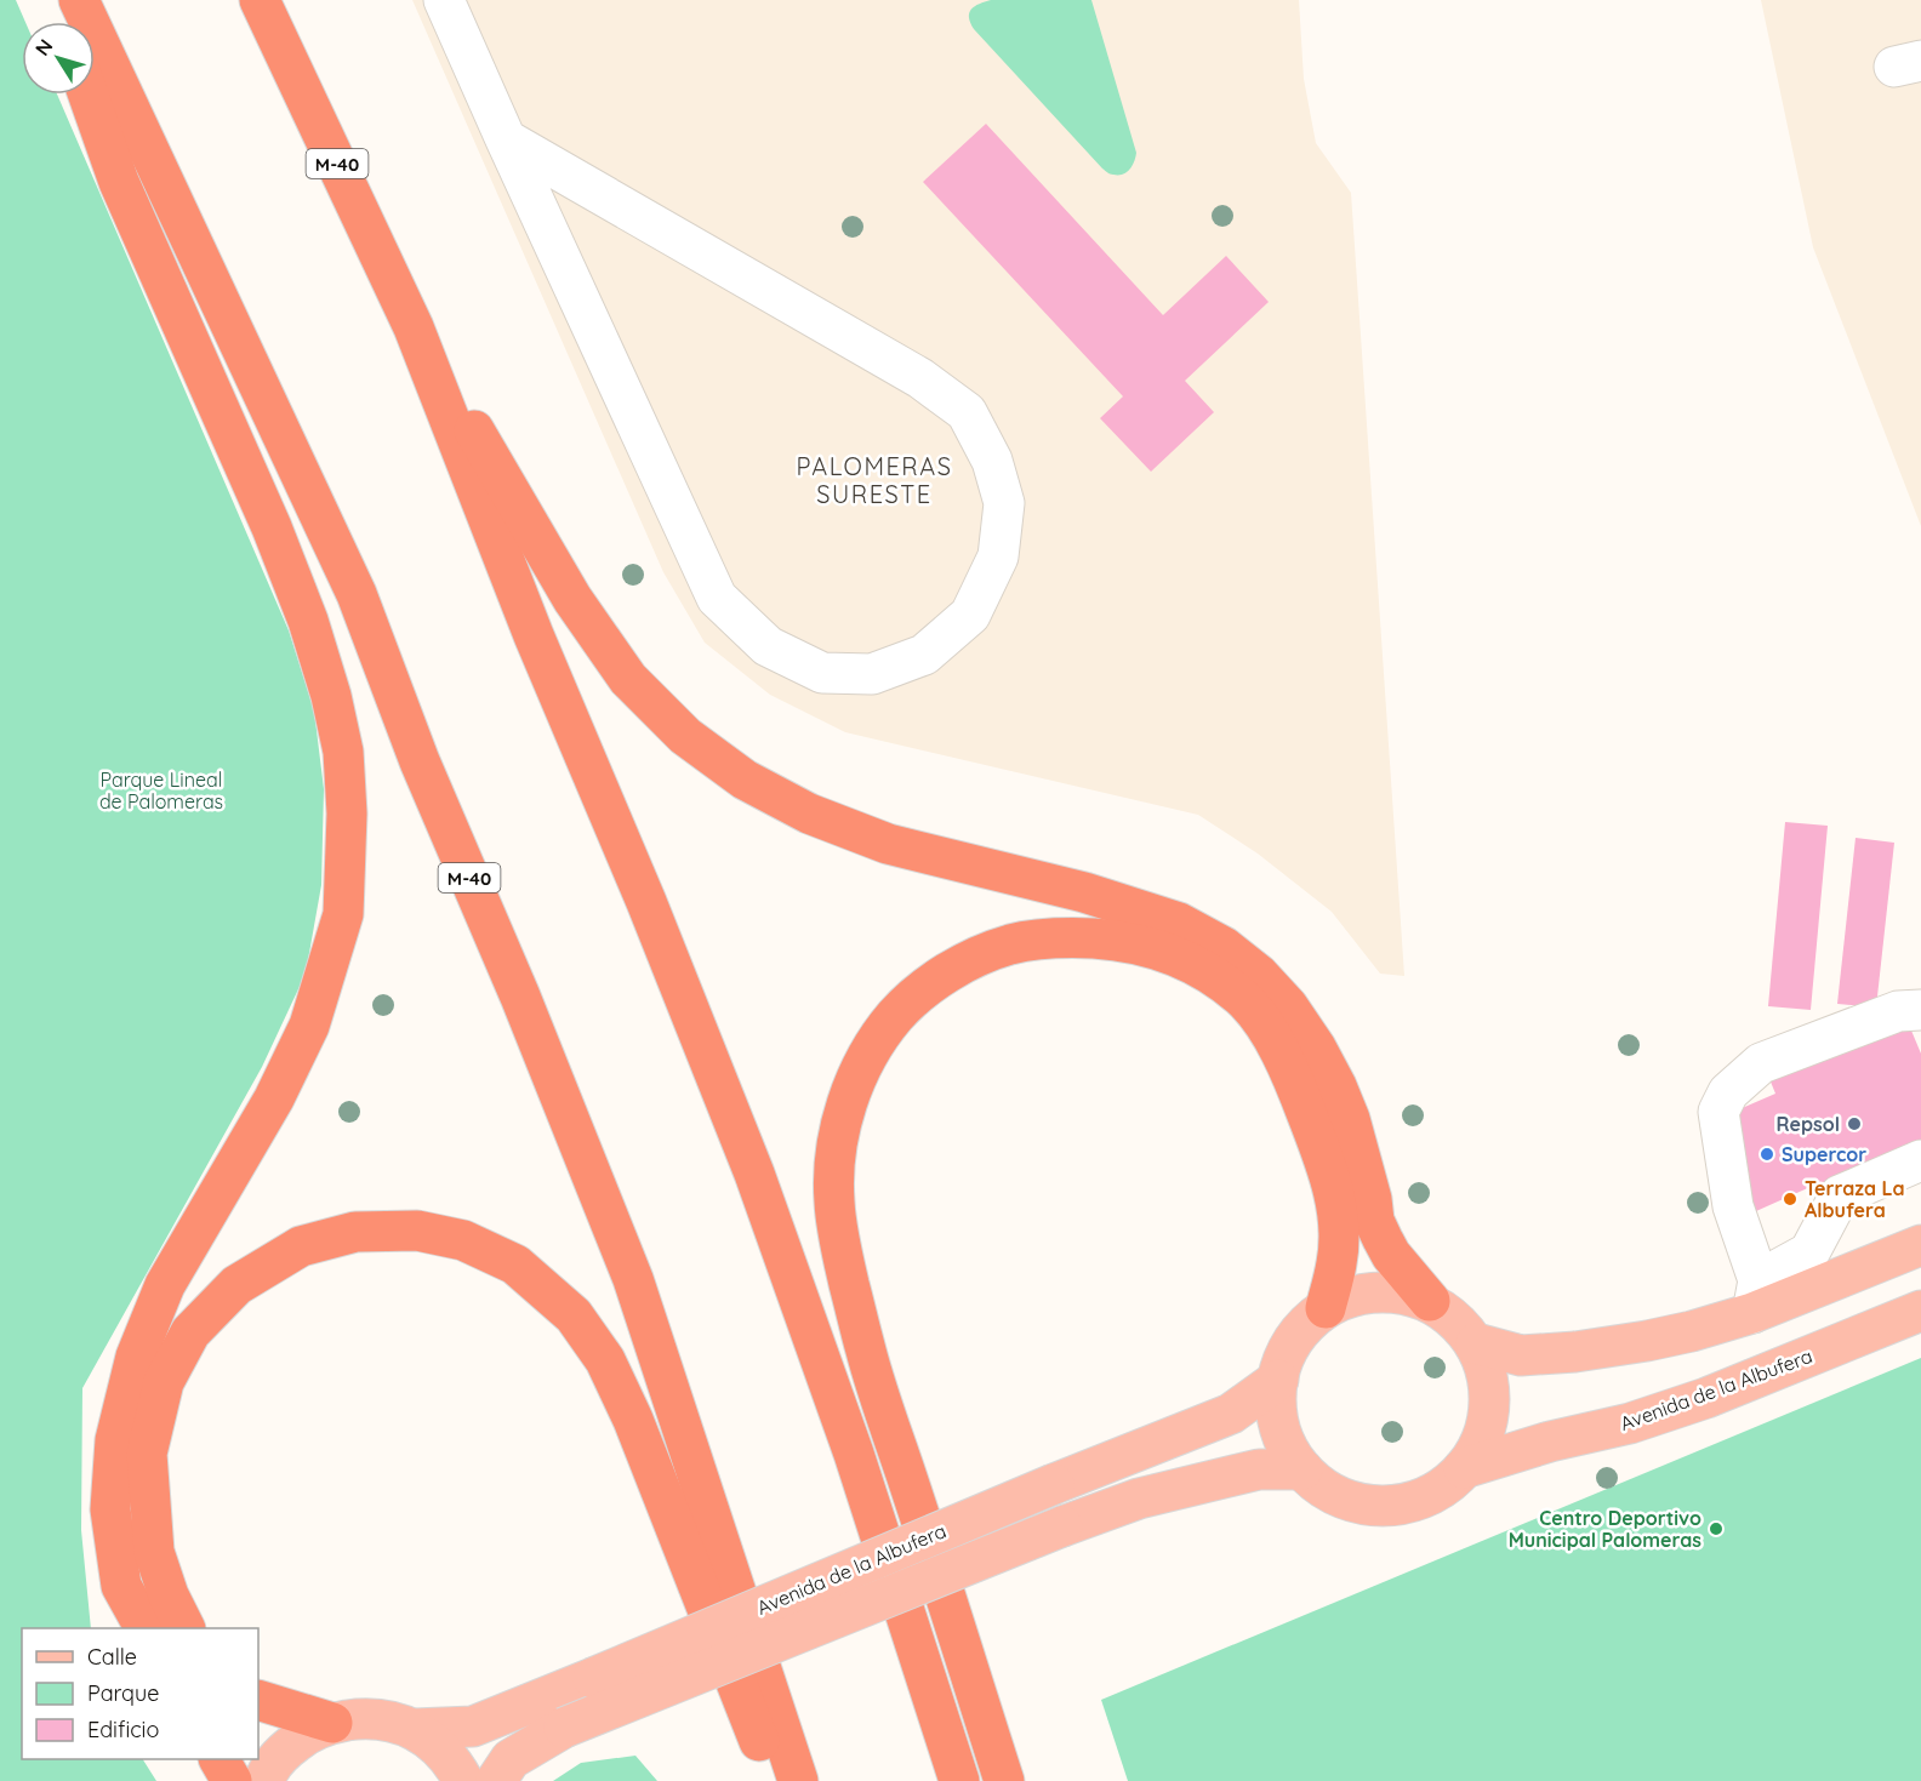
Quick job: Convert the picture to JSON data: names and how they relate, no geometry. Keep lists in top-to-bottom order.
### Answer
{
  "streets": {
    "highway": ["M-40"],
    "main road": ["Avenida de la Albufera"]
  },
  "districts": ["PALOMERAS SURESTE"],
  "parks": ["Parque Lineal de Palomeras"],
  "places": [
    "Repsol",
    "Supercor",
    "Terraza La Albufera",
    "Centro Deportivo Municipal Palomeras"
  ],
  "legend": ["Calle", "Parque", "Edificio"],
  "north": "top left"
}
